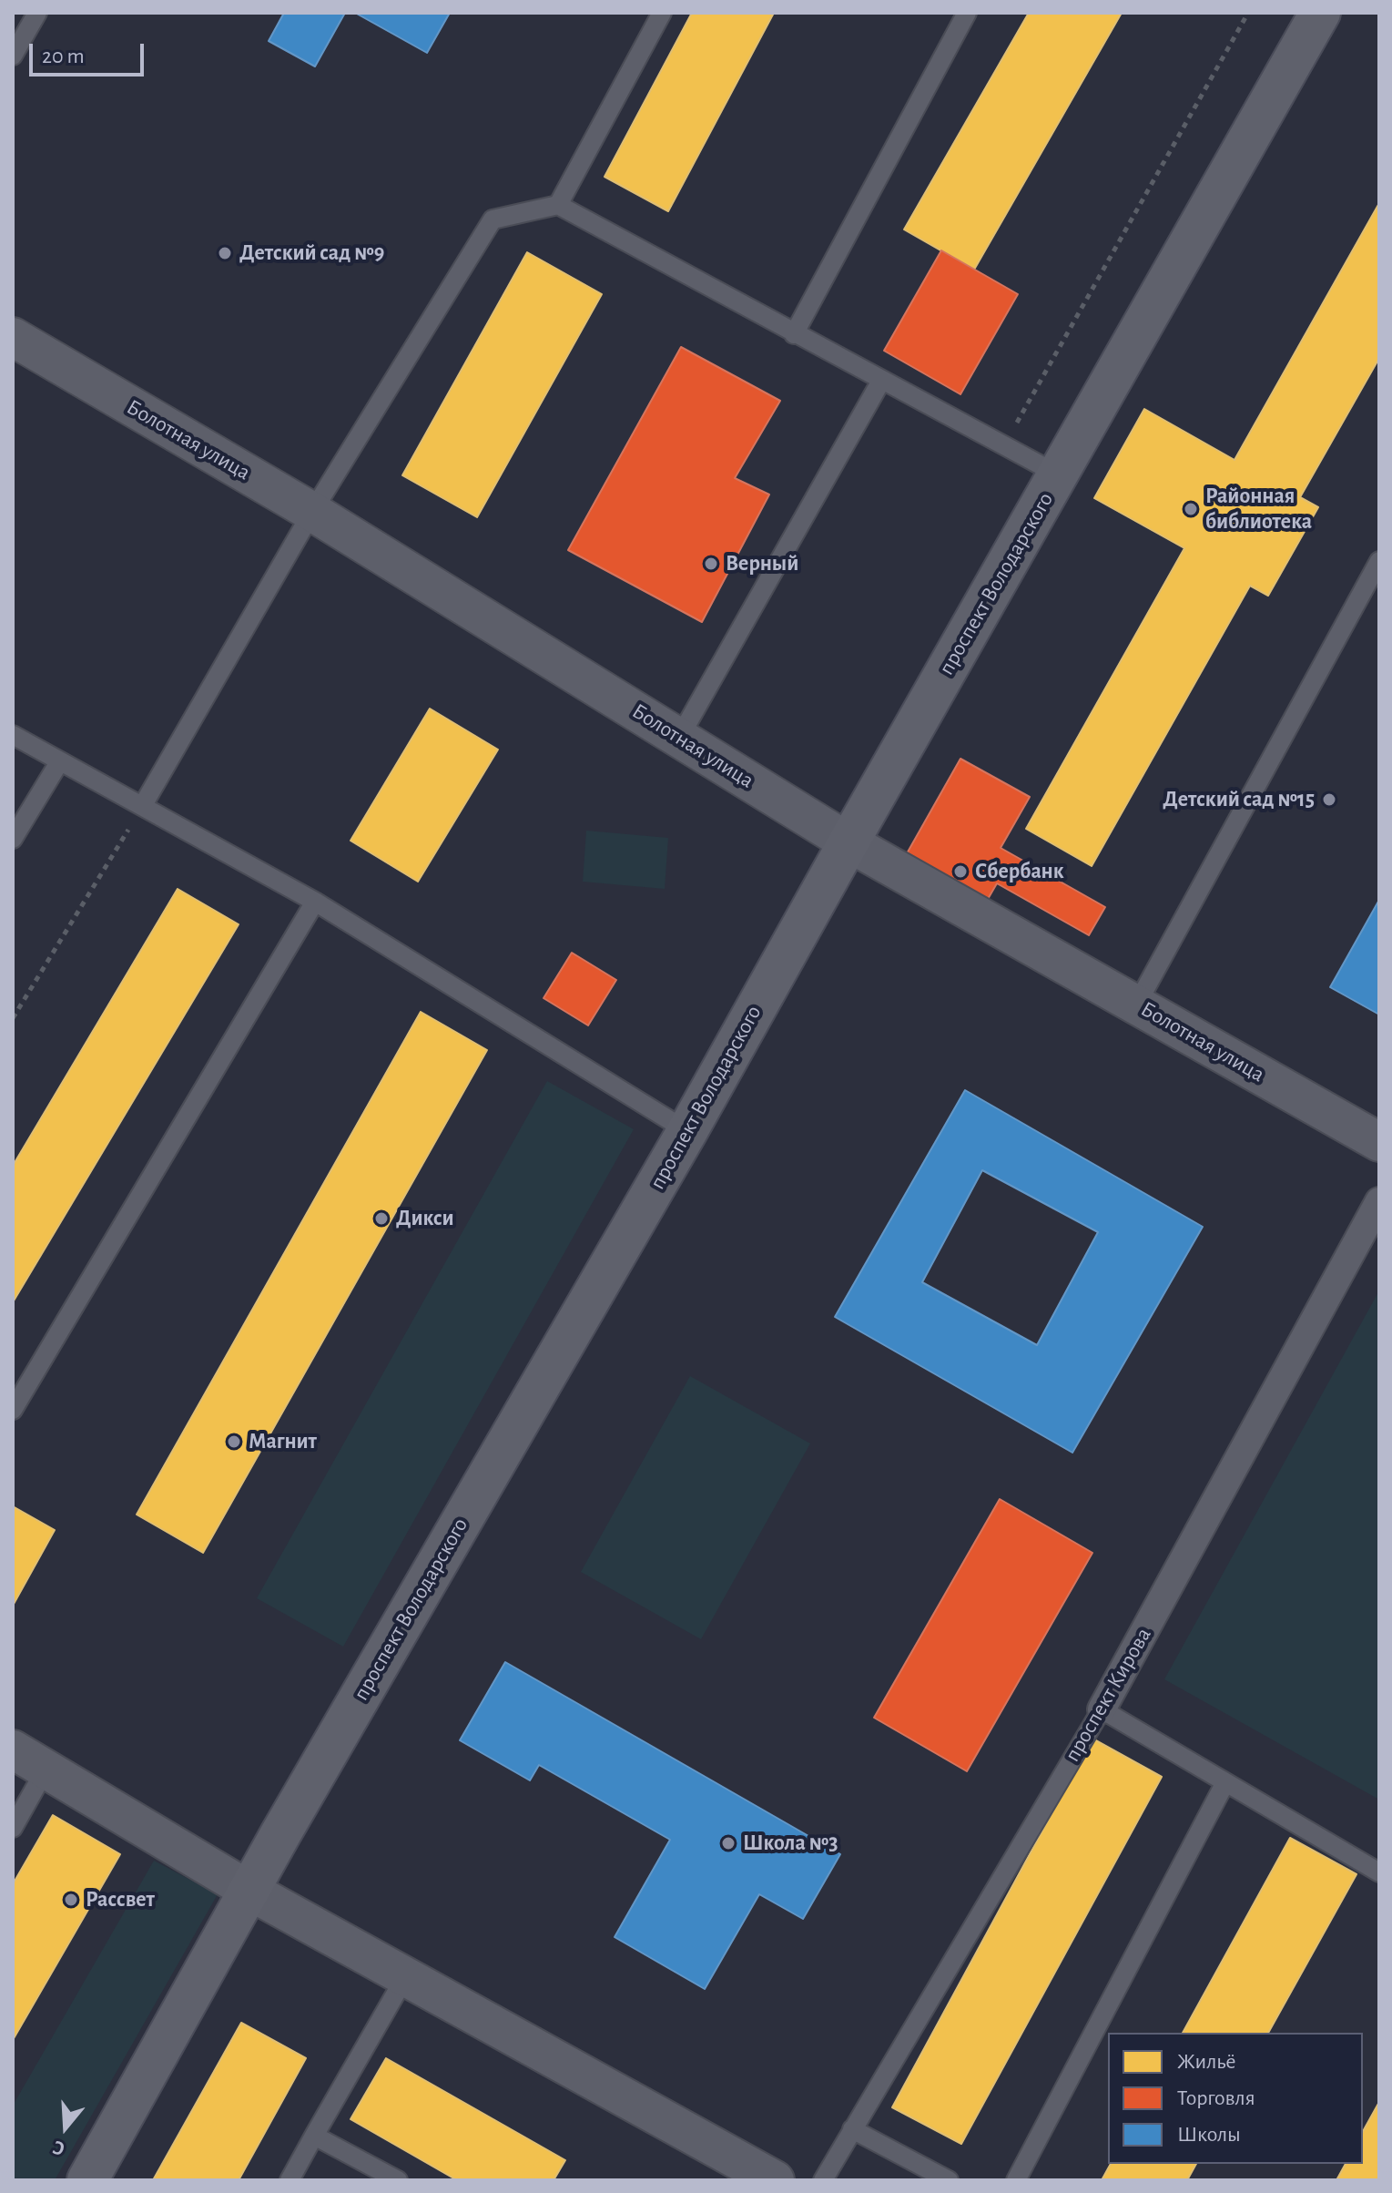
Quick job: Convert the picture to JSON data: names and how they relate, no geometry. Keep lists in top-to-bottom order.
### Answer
{
  "streets": {
    "main road": ["проспект Володарского"],
    "street": ["Болотная улица", "проспект Кирова"]
  },
  "crossings": [
    ["Болотная улица", "проспект Володарского"]
  ],
  "places": [
    "Детский сад №9",
    "Районная библиотека",
    "Верный",
    "Детский сад №15",
    "Сбербанк",
    "Дикси",
    "Магнит",
    "Школа №3",
    "Рассвет"
  ],
  "legend": ["Жильё", "Торговля", "Школы"],
  "scale_bar": "20 m",
  "north": "bottom"
}
